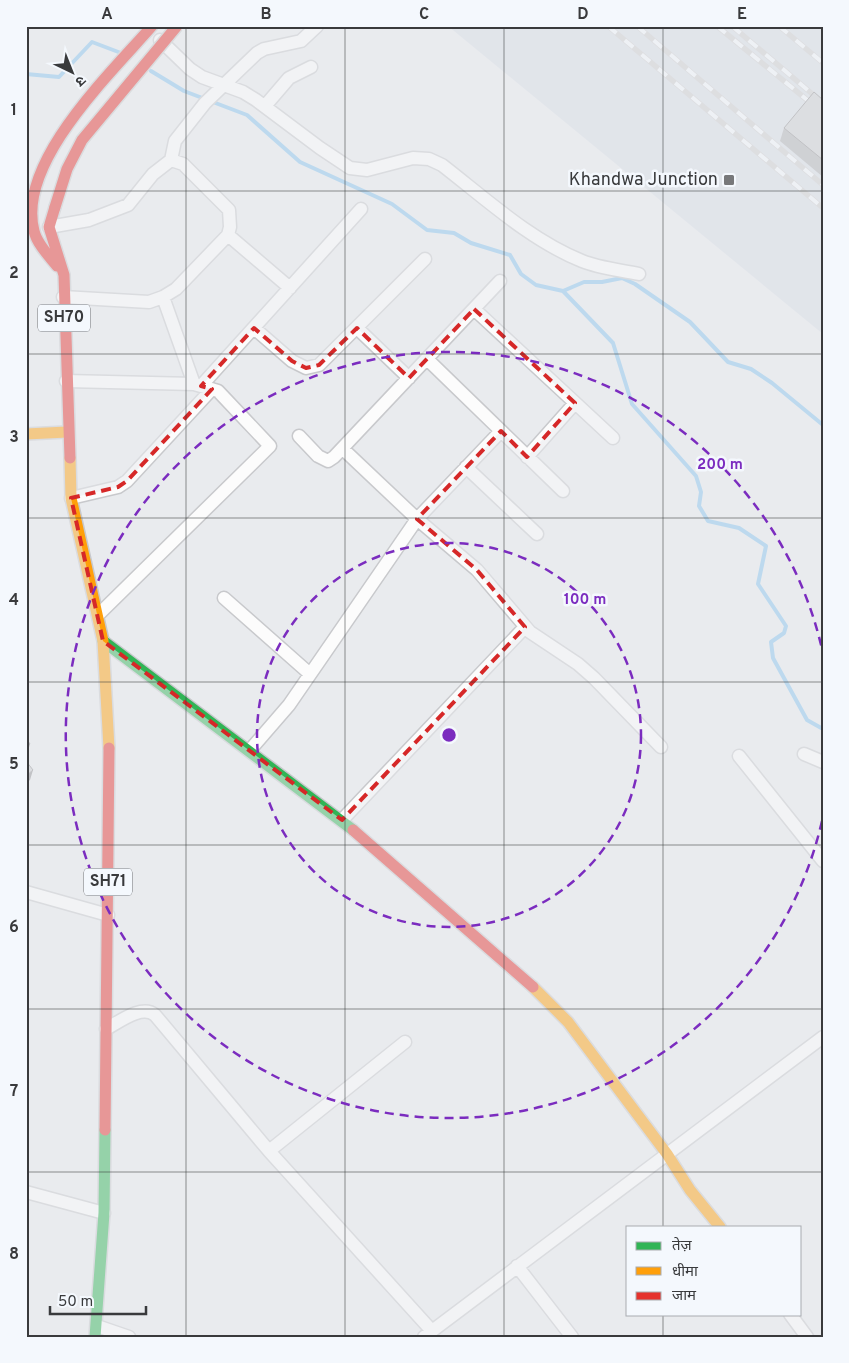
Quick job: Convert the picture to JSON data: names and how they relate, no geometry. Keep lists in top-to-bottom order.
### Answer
{
  "streets": {
    "main road": ["SH70", "SH71"]
  },
  "crossings": [
    ["SH70", "SH71"]
  ],
  "places": {
    "transit": ["Khandwa Junction"]
  },
  "legend": ["तेज़", "धीमा", "जाम"],
  "scale_bar": "50 m",
  "north": "bottom right",
  "grid": {
    "columns": [
      "A",
      "B",
      "C",
      "D",
      "E"
    ],
    "rows": [
      "1",
      "2",
      "3",
      "4",
      "5",
      "6",
      "7",
      "8"
    ]
  },
  "rings": ["200 m", "100 m"]
}
